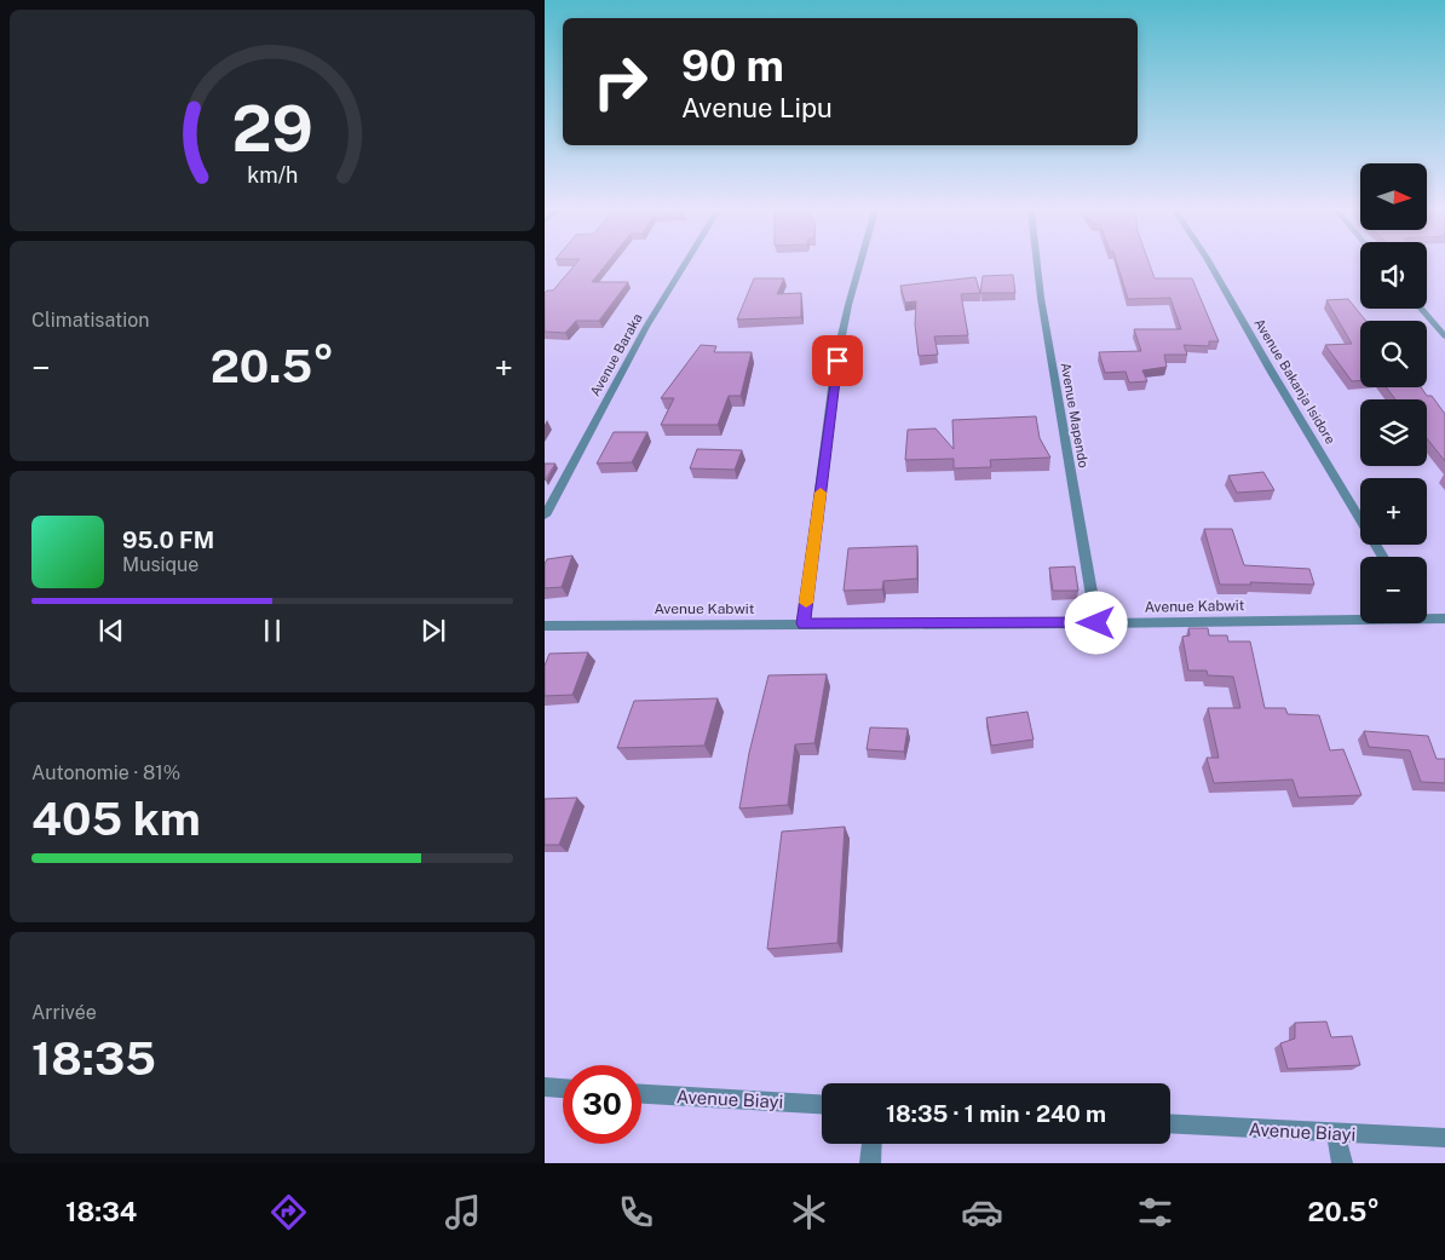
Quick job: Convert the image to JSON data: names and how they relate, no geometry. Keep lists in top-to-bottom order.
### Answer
{
  "streets": {
    "street": [
      "Avenue Baraka",
      "Avenue Bakanja Isidore",
      "Avenue Mapendo",
      "Avenue Kabwit",
      "Avenue Biayi"
    ]
  },
  "crossings": [
    ["Avenue Mapendo", "Avenue Kabwit"]
  ],
  "north": "right",
  "page": {
    "turn": ["90 m", "Avenue Lipu"],
    "map_buttons": ["+", "−"],
    "tile": [
      "Climatisation",
      ["Autonomie · 81%", "405 km"],
      ["Arrivée", "18:35"]
    ],
    "heat": ["−", "20.5°", "+"],
    "song": ["95.0 FM", "Musique"],
    "limit": "30",
    "trip": "18:35 · 1 min · 240 m",
    "tabs": ["18:34", "20.5°"],
    "gauge": ["29", "km/h"]
  }
}
